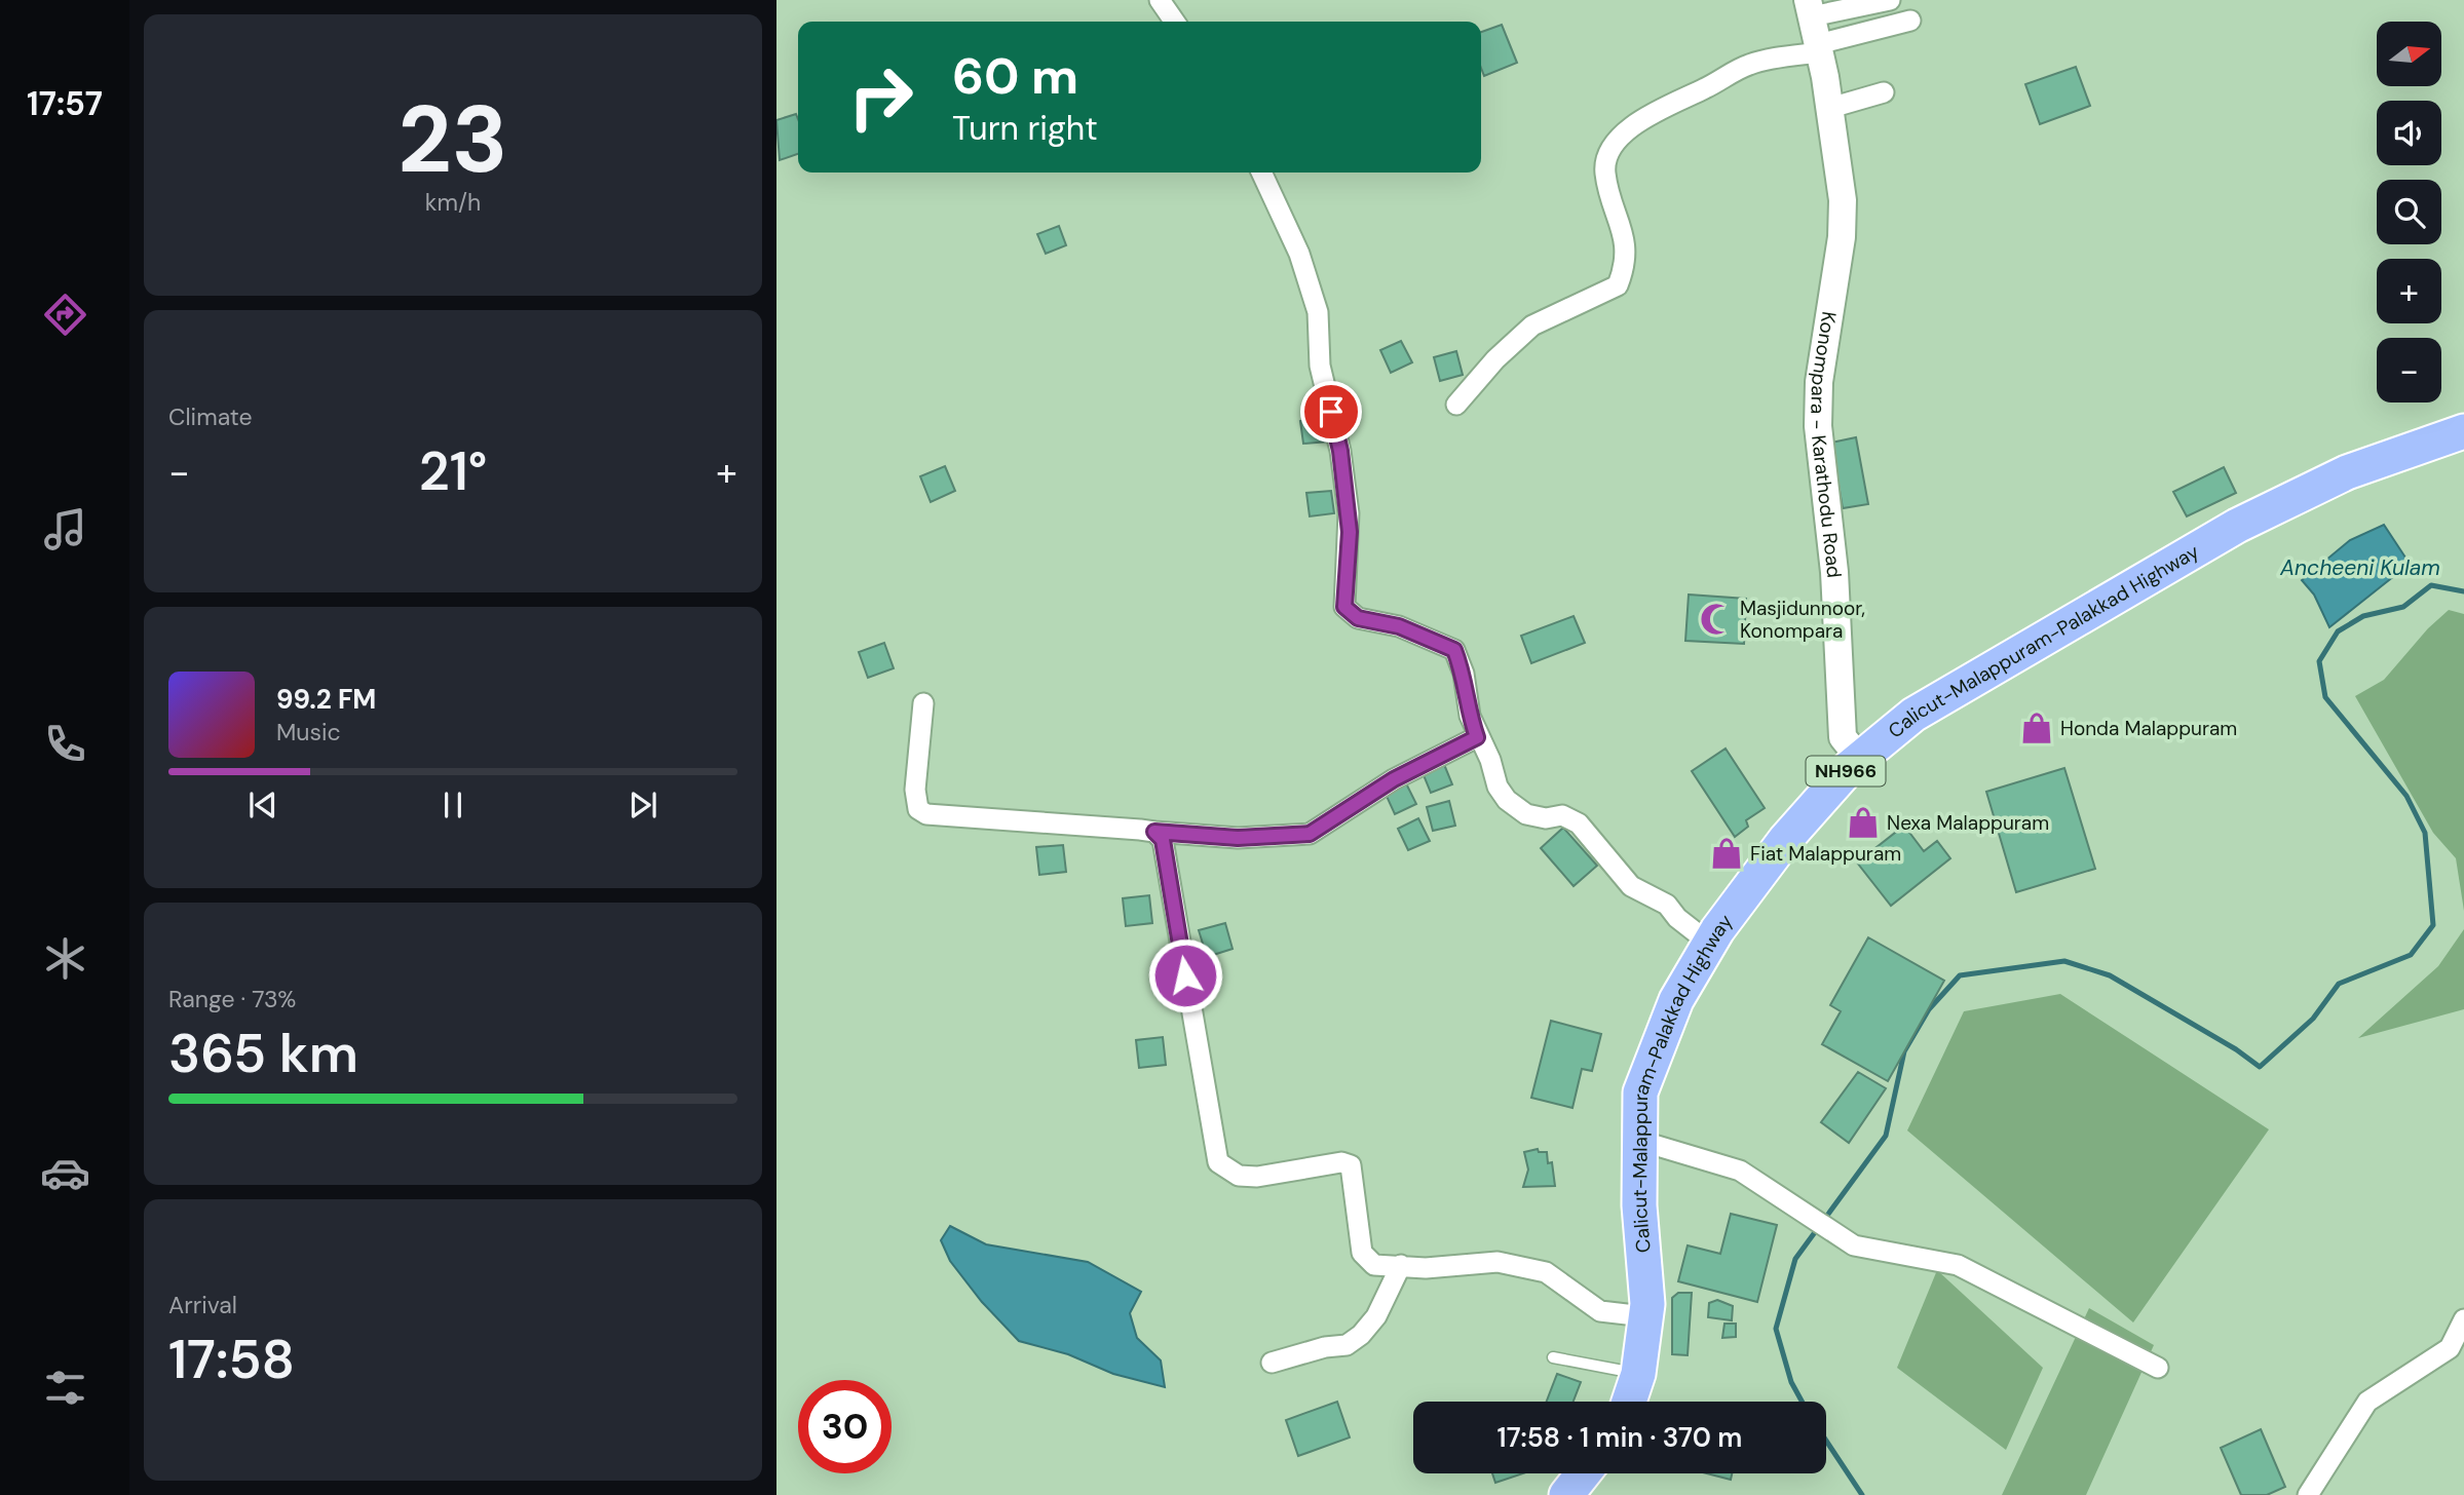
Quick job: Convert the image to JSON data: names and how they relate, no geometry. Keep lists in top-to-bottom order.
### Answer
{
  "streets": {
    "highway": ["Calicut-Malappuram-Palakkad Highway", "NH966"],
    "main road": ["Konompara - Karathodu Road"]
  },
  "crossings": [
    ["Konompara - Karathodu Road", "Calicut-Malappuram-Palakkad Highway"]
  ],
  "water": ["Ancheeni Kulam"],
  "places": {
    "mosque": ["Masjidunnoor, Konompara"],
    "shop": ["Honda Malappuram", "Nexa Malappuram", "Fiat Malappuram"]
  },
  "north": "right",
  "page": {
    "tabs": "17:57",
    "tile": [
      ["23", "km/h"],
      "Climate",
      ["Range · 73%", "365 km"],
      ["Arrival", "17:58"]
    ],
    "map_buttons": ["+", "−"],
    "turn": ["60 m", "Turn right"],
    "heat": ["−", "21°", "+"],
    "song": ["99.2 FM", "Music"],
    "limit": "30",
    "trip": "17:58 · 1 min · 370 m"
  }
}
